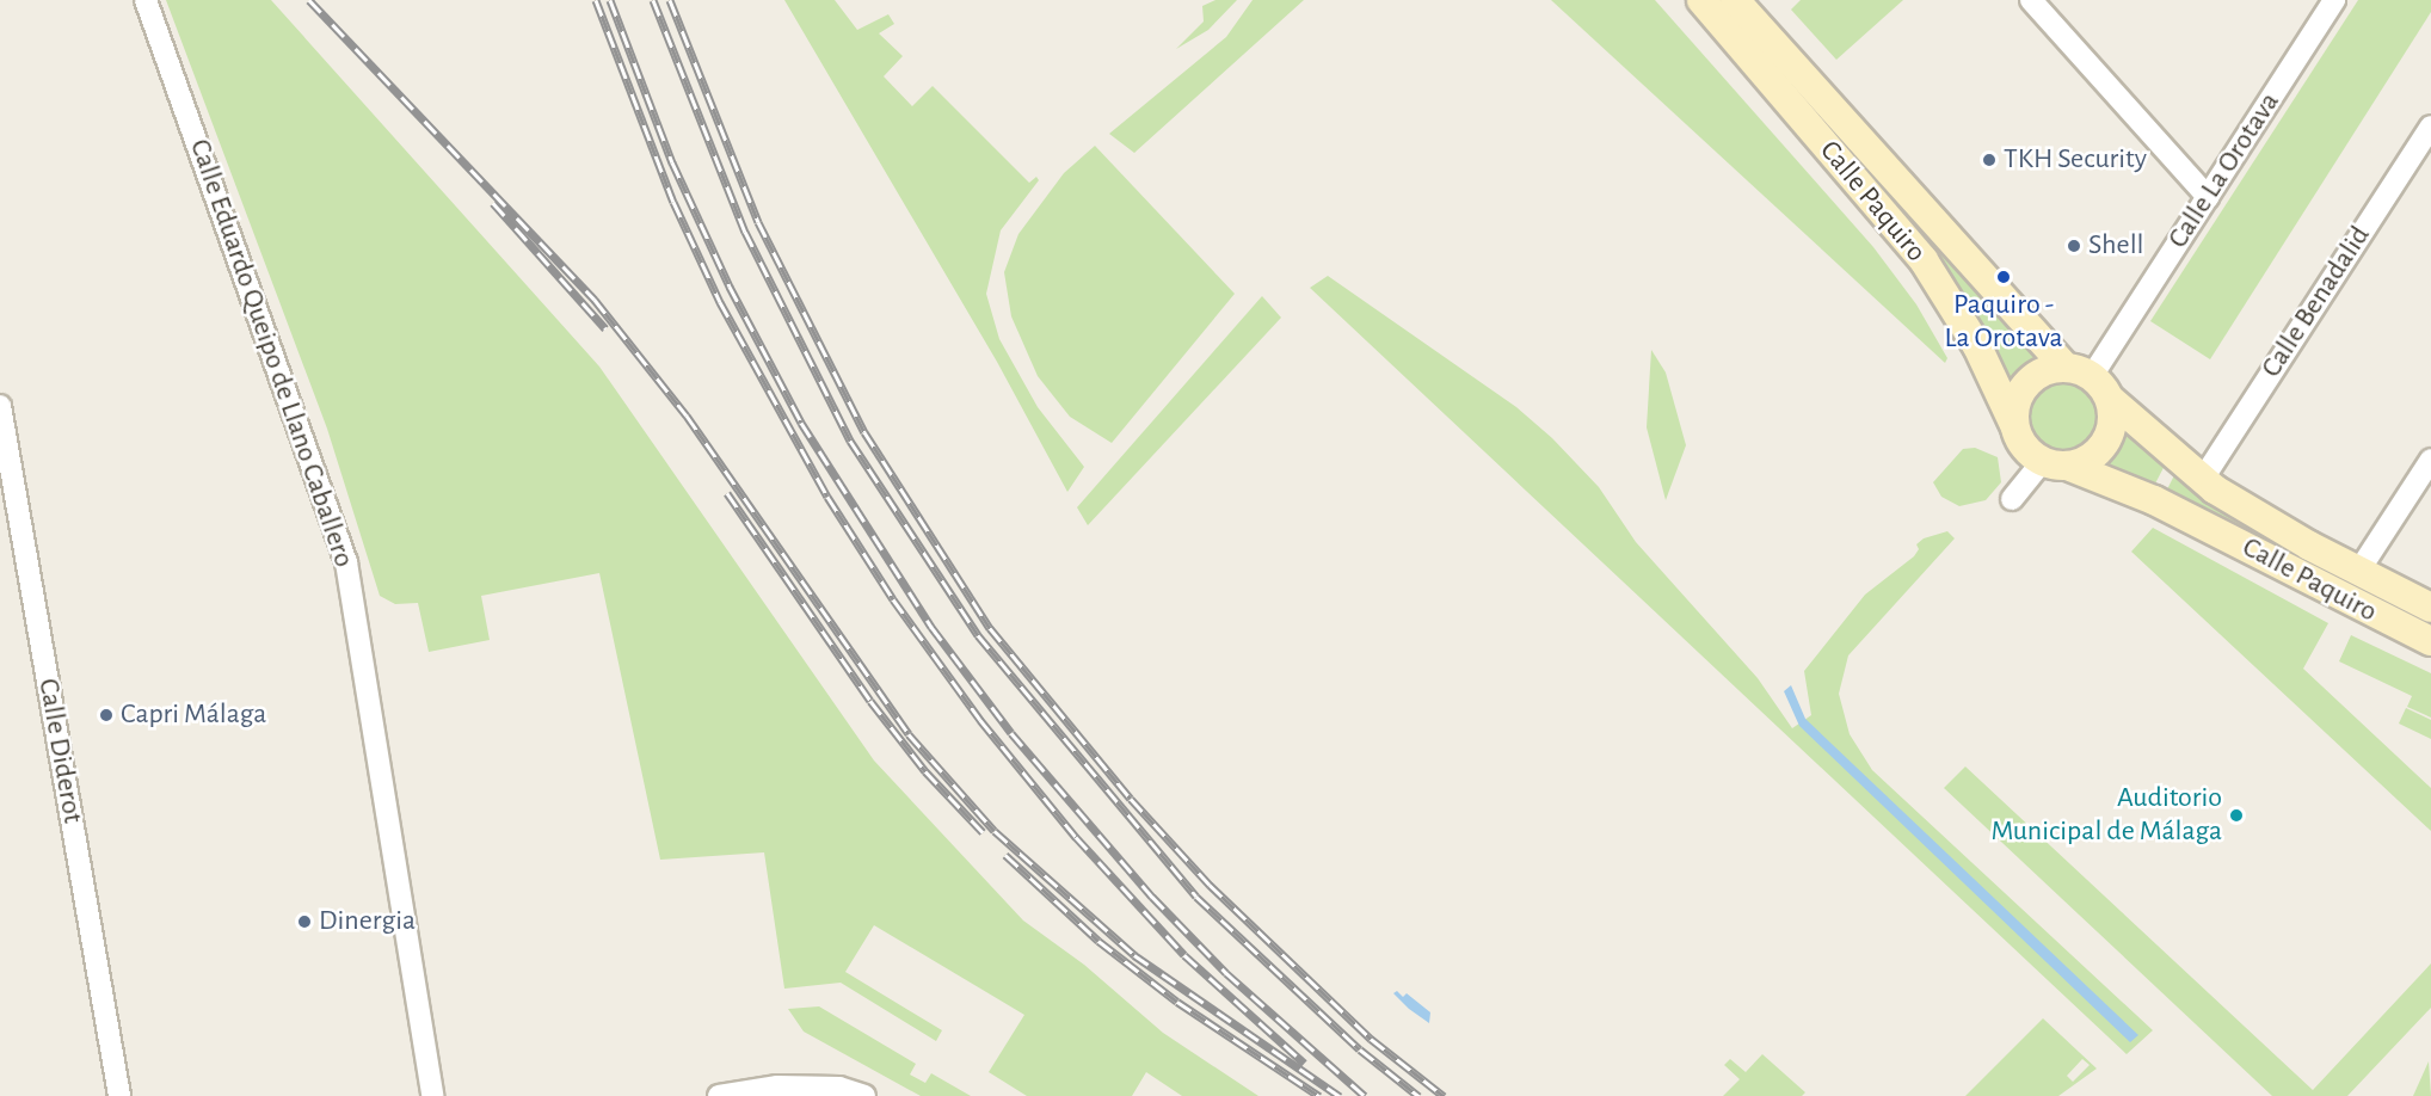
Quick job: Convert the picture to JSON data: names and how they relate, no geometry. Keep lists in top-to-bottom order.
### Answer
{
  "streets": {
    "main road": ["Calle Paquiro"],
    "street": [
      "Calle La Orotava",
      "Calle Benadalid",
      "Calle Eduardo Queipo de Llano Caballero",
      "Calle Diderot"
    ]
  },
  "crossings": [
    ["Calle La Orotava", "Calle Paquiro"],
    ["Calle Paquiro", "Calle Benadalid"]
  ],
  "places": [
    "TKH Security",
    "Shell",
    "Paquiro - La Orotava",
    "Capri Málaga",
    "Auditorio Municipal de Málaga",
    "Dinergia"
  ]
}
